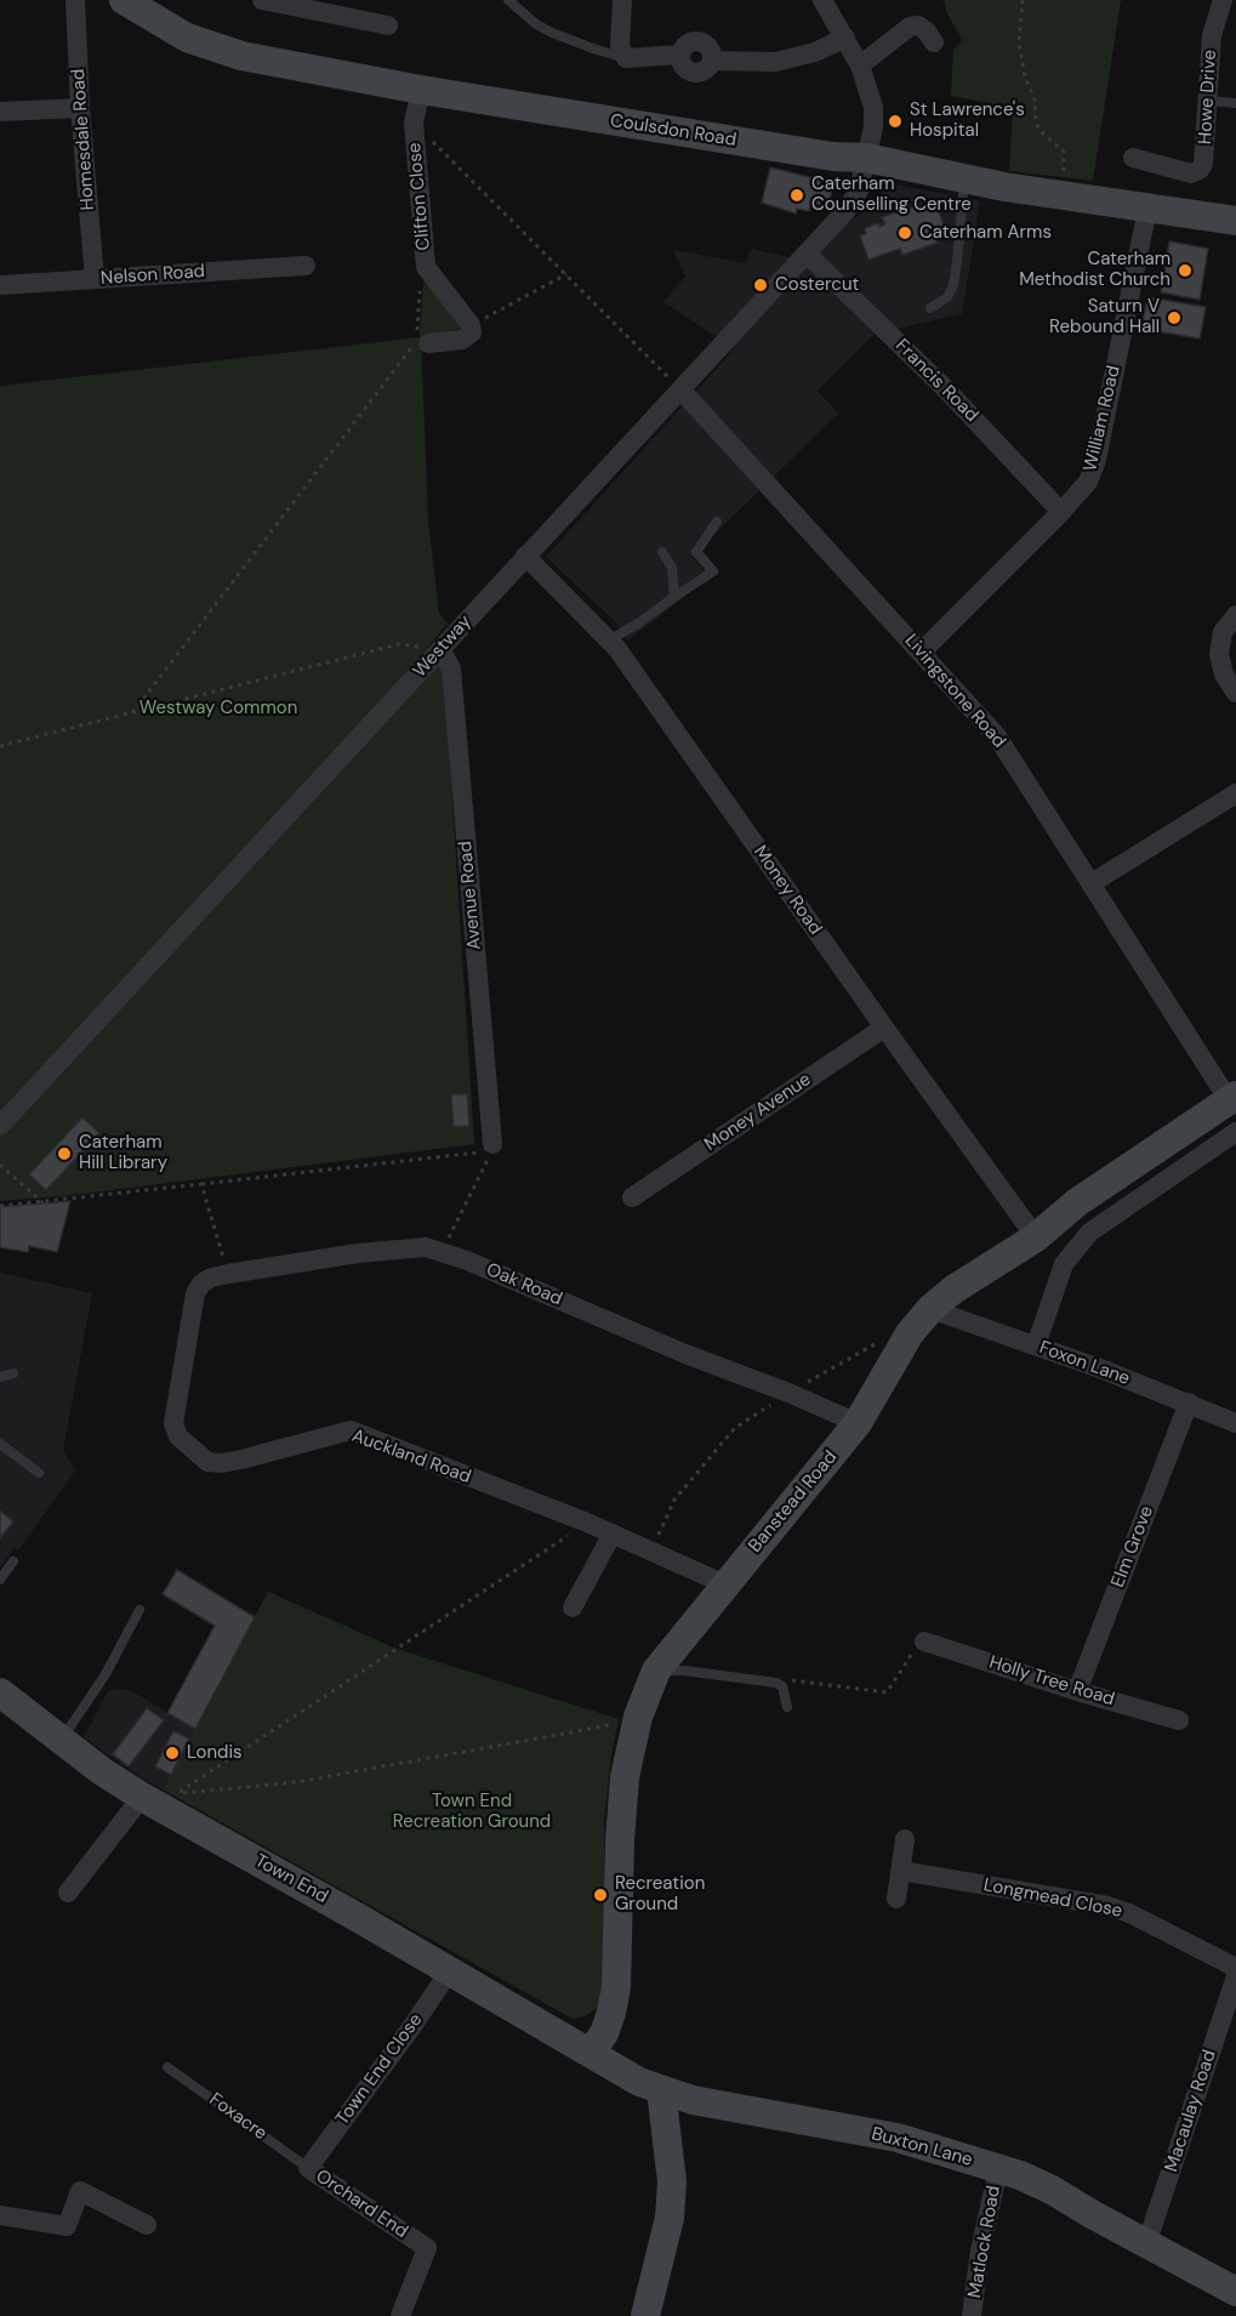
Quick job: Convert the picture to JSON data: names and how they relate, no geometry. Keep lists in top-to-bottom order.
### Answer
{
  "streets": {
    "street": [
      "Howe Drive",
      "Coulsdon Road",
      "Homesdale Road",
      "Clifton Close",
      "Nelson Road",
      "Francis Road",
      "William Road",
      "Westway",
      "Livingstone Road",
      "Money Road",
      "Avenue Road",
      "Money Avenue",
      "Oak Road",
      "Foxon Lane",
      "Auckland Road",
      "Banstead Road",
      "Elm Grove",
      "Holly Tree Road",
      "Town End",
      "Longmead Close",
      "Town End Close",
      "Macaulay Road",
      "Buxton Lane",
      "Orchard End",
      "Matlock Road"
    ],
    "lane": ["Foxacre"]
  },
  "crossings": [
    ["Coulsdon Road", "Clifton Close"],
    ["Coulsdon Road", "William Road"],
    ["Coulsdon Road", "Westway"],
    ["Homesdale Road", "Nelson Road"],
    ["Francis Road", "William Road"],
    ["Francis Road", "Westway"],
    ["William Road", "Livingstone Road"],
    ["Westway", "Livingstone Road"],
    ["Westway", "Money Road"],
    ["Westway", "Avenue Road"],
    ["Livingstone Road", "Banstead Road"],
    ["Money Road", "Money Avenue"],
    ["Money Road", "Banstead Road"],
    ["Oak Road", "Auckland Road"],
    ["Oak Road", "Banstead Road"],
    ["Foxon Lane", "Banstead Road"],
    ["Foxon Lane", "Elm Grove"],
    ["Auckland Road", "Banstead Road"],
    ["Banstead Road", "Town End"],
    ["Banstead Road", "Buxton Lane"],
    ["Elm Grove", "Holly Tree Road"],
    ["Town End", "Town End Close"],
    ["Town End", "Buxton Lane"],
    ["Town End Close", "Foxacre"],
    ["Town End Close", "Orchard End"],
    ["Macaulay Road", "Buxton Lane"],
    ["Foxacre", "Orchard End"],
    ["Buxton Lane", "Matlock Road"]
  ],
  "parks": ["Westway Common", "Town End Recreation Ground"],
  "places": [
    "St Lawrence's Hospital",
    "Caterham Counselling Centre",
    "Caterham Arms",
    "Caterham Methodist Church",
    "Costercut",
    "Saturn V Rebound Hall",
    "Caterham Hill Library",
    "Londis",
    "Recreation Ground"
  ]
}
